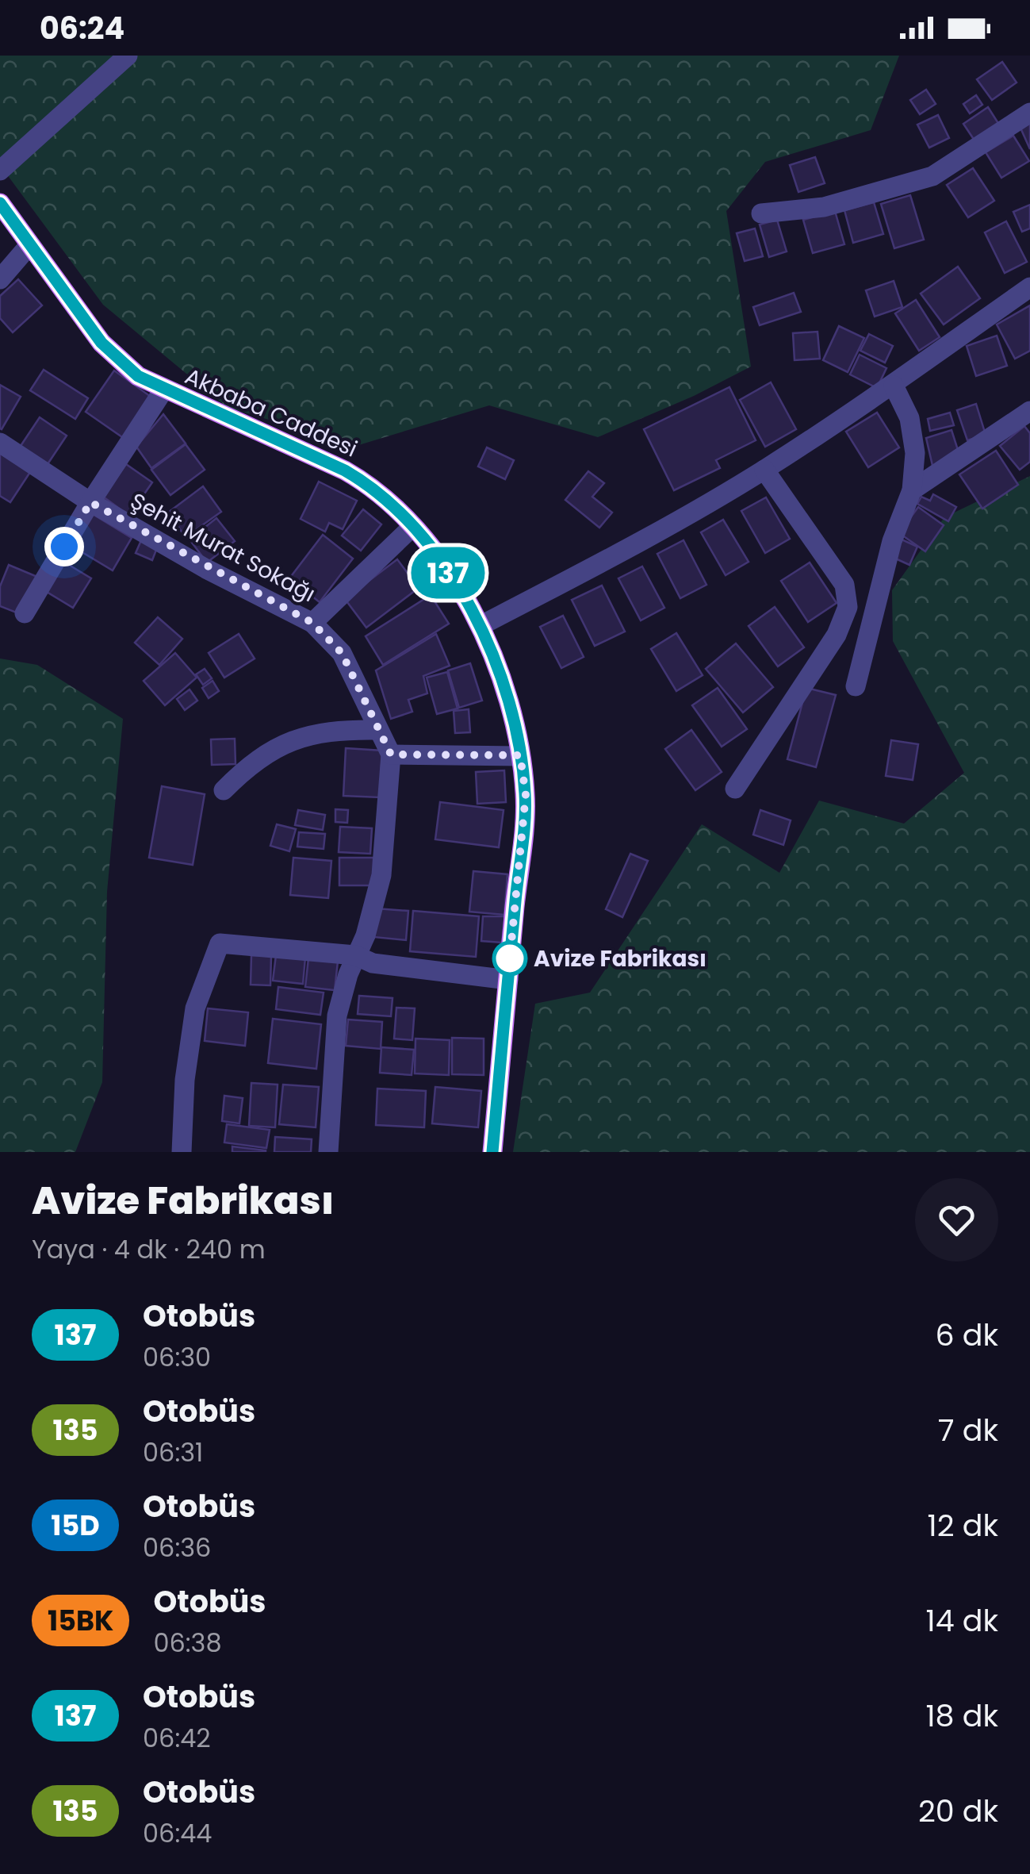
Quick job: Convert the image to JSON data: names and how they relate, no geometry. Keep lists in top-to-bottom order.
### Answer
{
  "streets": {
    "main road": ["Akbaba Caddesi"],
    "street": ["Şehit Murat Sokağı"]
  },
  "places": ["Avize Fabrikası"],
  "lines": ["bus line 137"],
  "page": {
    "status": "06:24",
    "on_map": "137",
    "heading": ["Avize Fabrikası", "Yaya · 4 dk · 240 m"],
    "list": [
      {
        "mark": "137",
        "name": "Otobüs",
        "note": "06:30",
        "value": "6 dk"
      },
      {
        "mark": "135",
        "name": "Otobüs",
        "note": "06:31",
        "value": "7 dk"
      },
      {
        "mark": "15D",
        "name": "Otobüs",
        "note": "06:36",
        "value": "12 dk"
      },
      {
        "mark": "15BK",
        "name": "Otobüs",
        "note": "06:38",
        "value": "14 dk"
      },
      {
        "mark": "137",
        "name": "Otobüs",
        "note": "06:42",
        "value": "18 dk"
      },
      {
        "mark": "135",
        "name": "Otobüs",
        "note": "06:44",
        "value": "20 dk"
      }
    ]
  }
}
